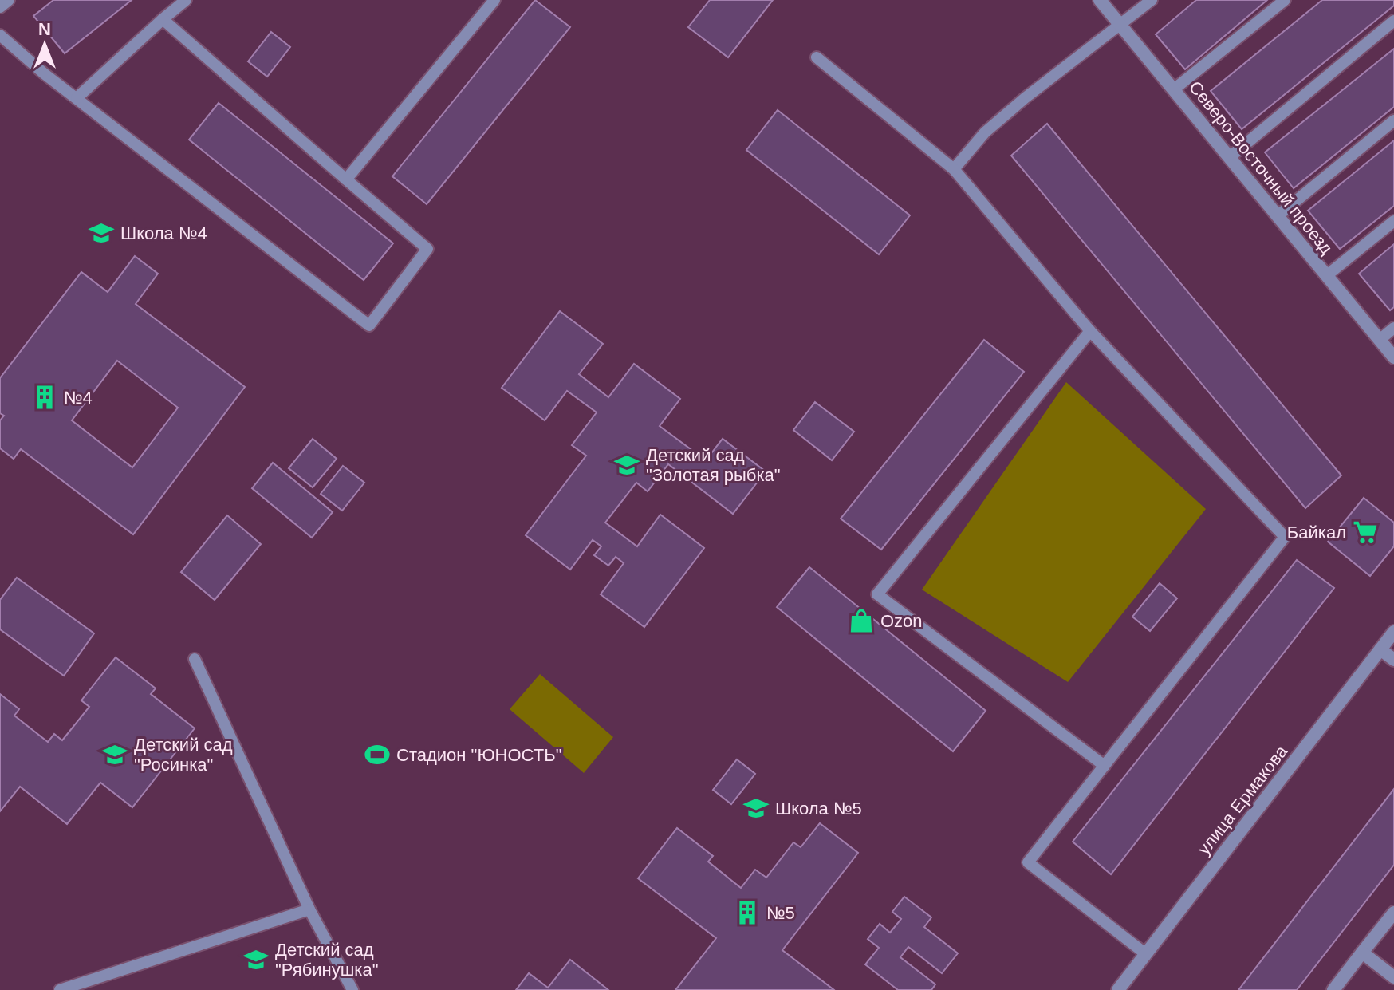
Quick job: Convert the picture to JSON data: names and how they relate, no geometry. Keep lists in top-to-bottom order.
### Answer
{
  "streets": {
    "street": ["Северо-Восточный проезд", "улица Ермакова"]
  },
  "places": {
    "school or university": [
      "Школа №4",
      "Детский сад \"Золотая рыбка\"",
      "Детский сад \"Росинка\"",
      "Школа №5",
      "Детский сад \"Рябинушка\""
    ],
    "building": ["№4", "№5"],
    "supermarket": ["Байкал"],
    "shop": ["Ozon"],
    "sports": ["Стадион \"ЮНОСТЬ\""]
  },
  "north": "top"
}
